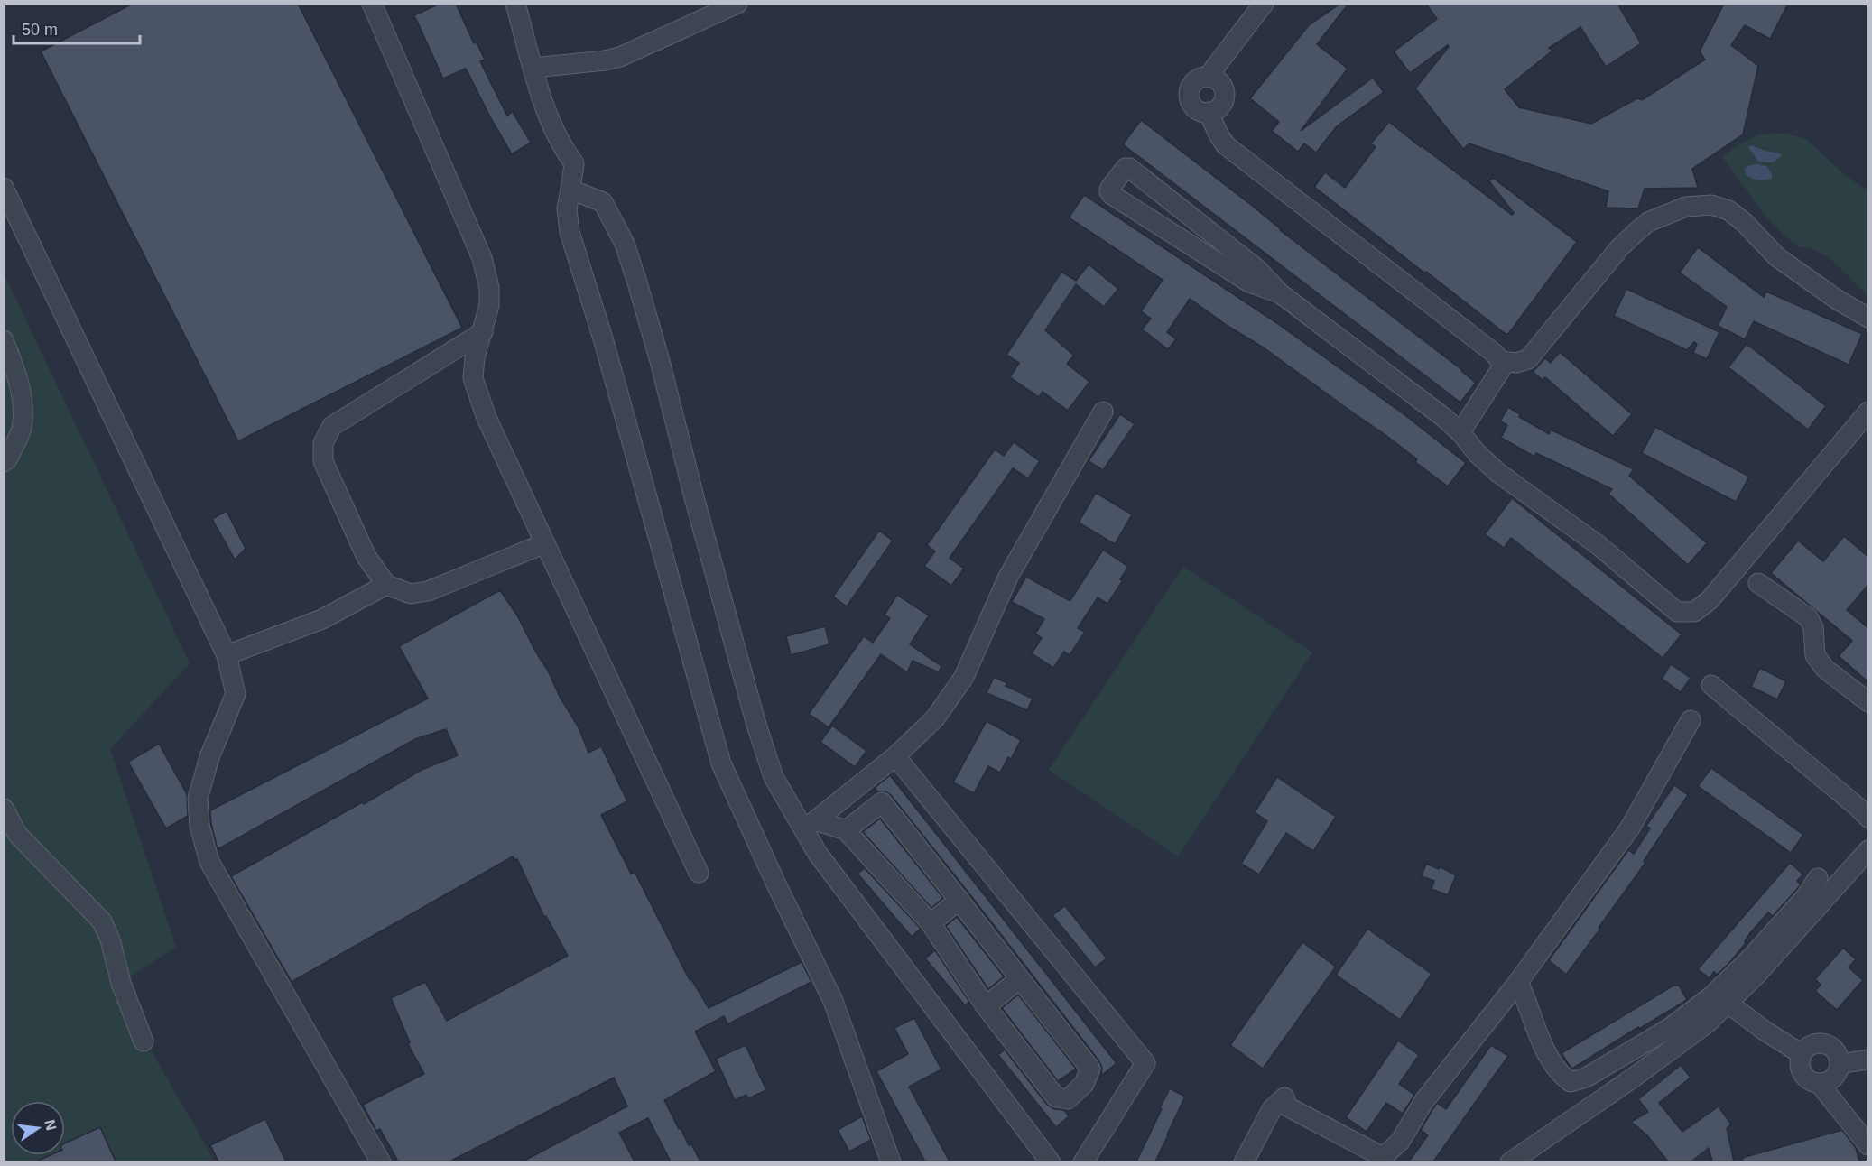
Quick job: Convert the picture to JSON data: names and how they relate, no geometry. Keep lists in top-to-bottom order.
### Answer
{
  "scale_bar": "50 m",
  "north": "right"
}
